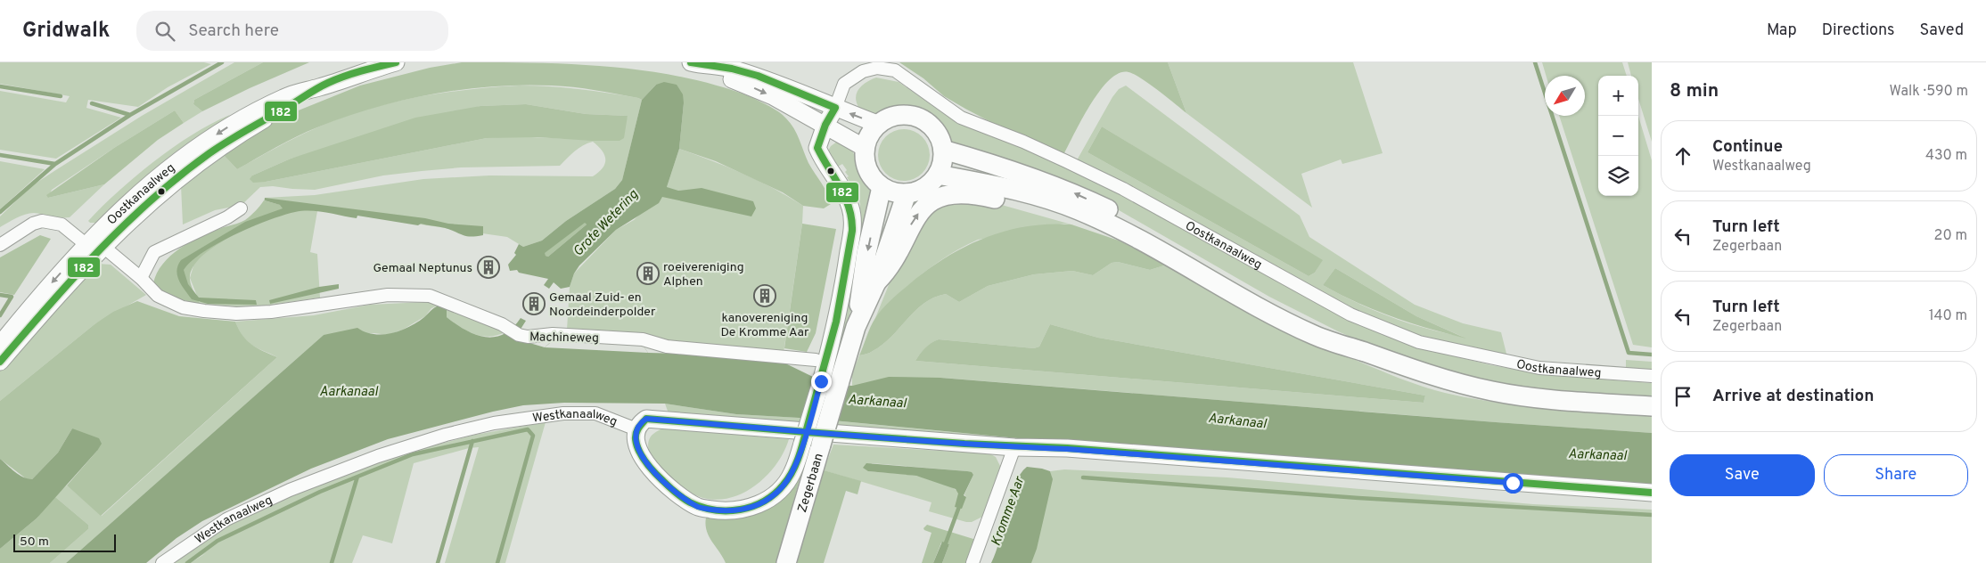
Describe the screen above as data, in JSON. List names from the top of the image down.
{
  "streets": {
    "main road": ["Zegerbaan"],
    "street": ["Oostkanaalweg", "Machineweg", "Westkanaalweg"]
  },
  "crossings": [
    ["Oostkanaalweg", "Machineweg"],
    ["Oostkanaalweg", "Zegerbaan"],
    ["Westkanaalweg", "Zegerbaan"]
  ],
  "water": ["Grote Wetering", "Aarkanaal", "Kromme Aar"],
  "places": {
    "building": [
      "Gemaal Neptunus",
      "roeivereniging Alphen",
      "kanovereniging De Kromme Aar",
      "Gemaal Zuid- en Noordeinderpolder"
    ]
  },
  "lines": ["transit line 182"],
  "scale_bar": "50 m",
  "north": "bottom left",
  "page": {
    "header": "Gridwalk",
    "search": "Search here",
    "nav": ["Map", "Directions", "Saved"],
    "heading": ["8 min", "Walk · 590 m"],
    "map_buttons": ["+", "−"],
    "list": [
      ["Continue", "Westkanaalweg", "430 m"],
      ["Turn left", "Zegerbaan", "20 m"],
      ["Turn left", "Zegerbaan", "140 m"],
      "Arrive at destination"
    ],
    "buttons": ["Save", "Share"],
    "scale": "50 m"
  }
}
